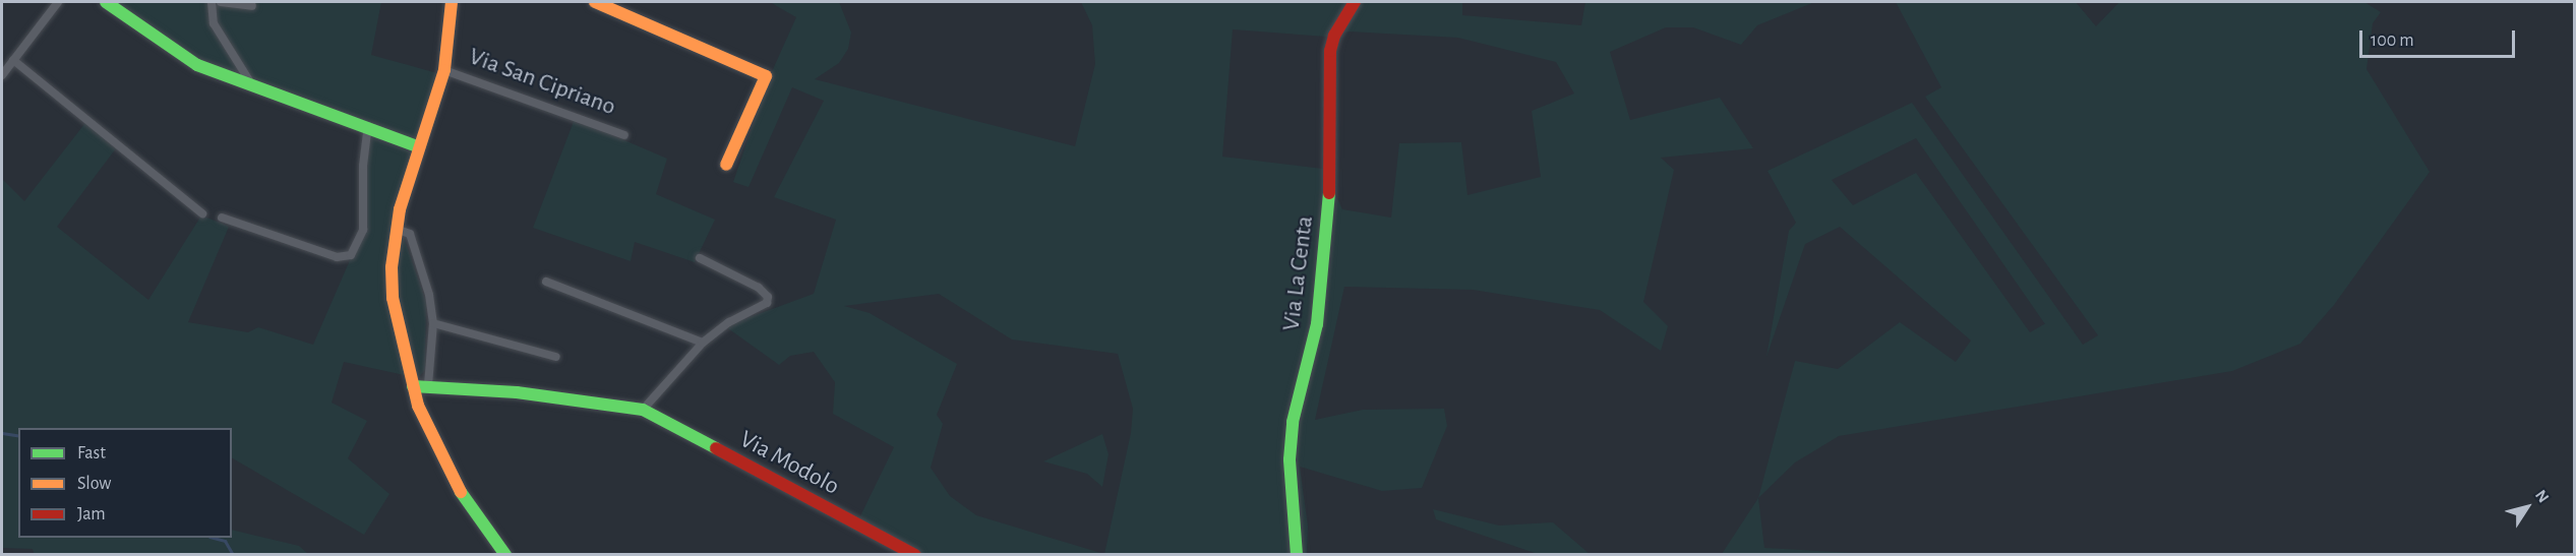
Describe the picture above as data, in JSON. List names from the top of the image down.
{
  "streets": {
    "street": ["Via San Cipriano", "Via La Centa", "Via Modolo"]
  },
  "crossings": [
    ["Via San Cipriano", "Via Modolo"]
  ],
  "legend": ["Fast", "Slow", "Jam"],
  "scale_bar": "100 m",
  "north": "top right"
}
